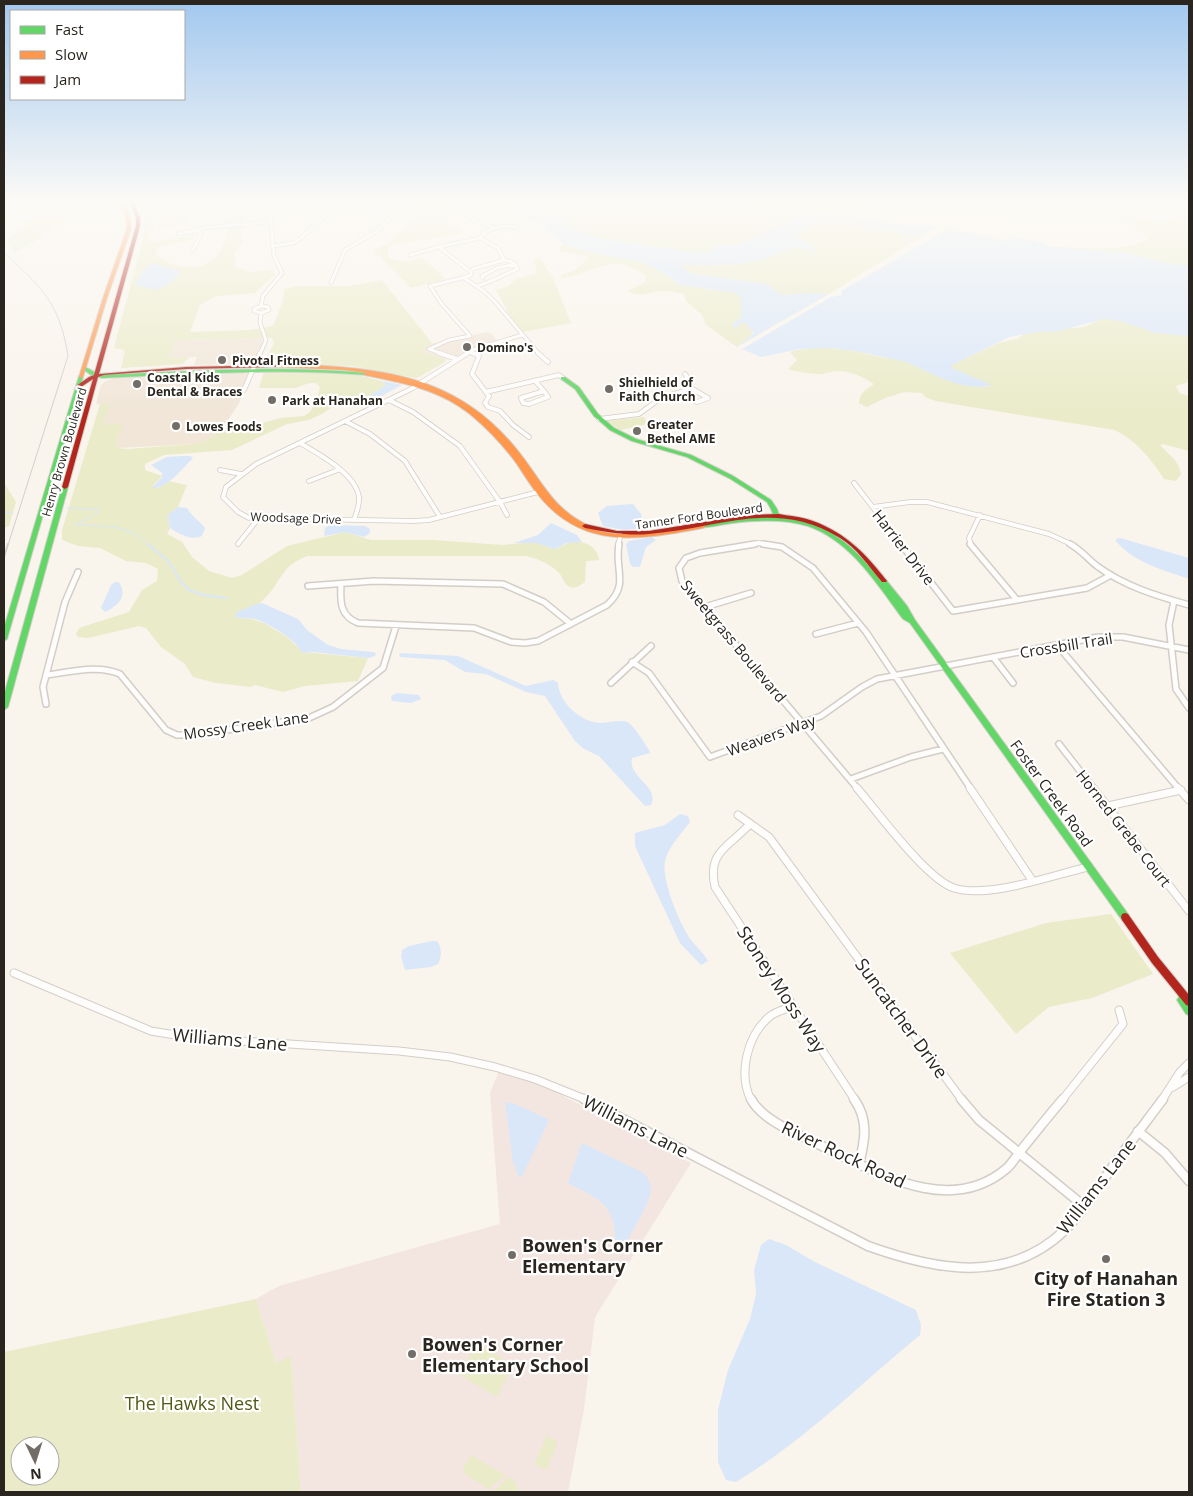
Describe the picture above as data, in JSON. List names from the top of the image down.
{
  "streets": {
    "main road": ["Henry Brown Boulevard", "Tanner Ford Boulevard", "Foster Creek Road"],
    "street": [
      "Woodsage Drive",
      "Harrier Drive",
      "Sweetgrass Boulevard",
      "Crossbill Trail",
      "Mossy Creek Lane",
      "Weavers Way",
      "Horned Grebe Court",
      "Stoney Moss Way",
      "Suncatcher Drive",
      "Williams Lane",
      "River Rock Road"
    ]
  },
  "crossings": [
    ["Henry Brown Boulevard", "Tanner Ford Boulevard"],
    ["Tanner Ford Boulevard", "Woodsage Drive"],
    ["Tanner Ford Boulevard", "Foster Creek Road"],
    ["Sweetgrass Boulevard", "Weavers Way"],
    ["Sweetgrass Boulevard", "Foster Creek Road"],
    ["Crossbill Trail", "Weavers Way"],
    ["Crossbill Trail", "Foster Creek Road"],
    ["Weavers Way", "Foster Creek Road"],
    ["Stoney Moss Way", "Suncatcher Drive"],
    ["Stoney Moss Way", "River Rock Road"],
    ["Suncatcher Drive", "Williams Lane"],
    ["Suncatcher Drive", "River Rock Road"]
  ],
  "parks": ["The Hawks Nest"],
  "places": [
    "Domino's",
    "Pivotal Fitness",
    "Coastal Kids Dental & Braces",
    "Shielhield of Faith Church",
    "Park at Hanahan",
    "Lowes Foods",
    "Greater Bethel AME",
    "Bowen's Corner Elementary",
    "City of Hanahan Fire Station 3",
    "Bowen's Corner Elementary School"
  ],
  "legend": ["Fast", "Slow", "Jam"],
  "north": "bottom"
}
